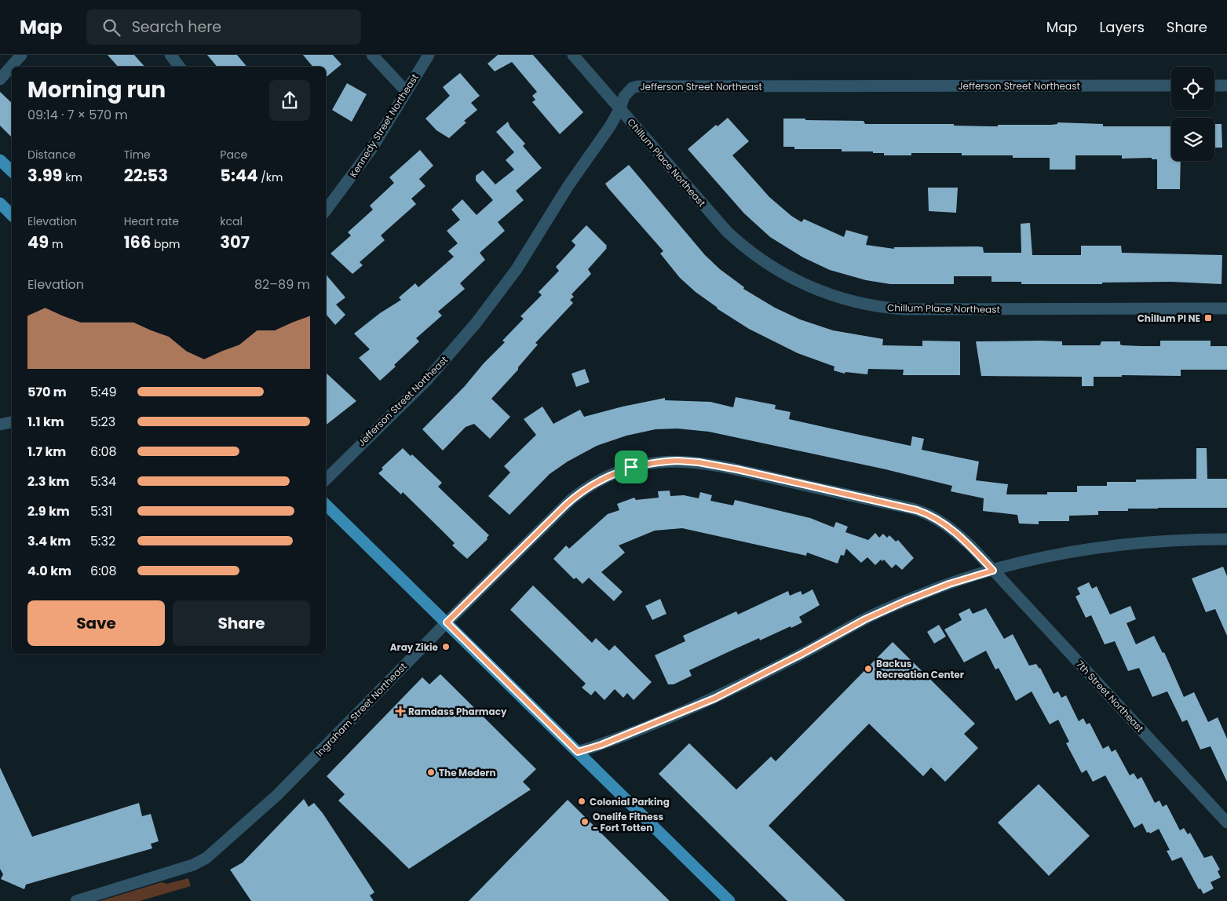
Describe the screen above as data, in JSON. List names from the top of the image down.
{
  "streets": {
    "street": [
      "Jefferson Street Northeast",
      "Kennedy Street Northeast",
      "Chillum Place Northeast",
      "7th Street Northeast",
      "Ingraham Street Northeast"
    ]
  },
  "crossings": [
    ["Jefferson Street Northeast", "Chillum Place Northeast"],
    ["7th Street Northeast", "Ingraham Street Northeast"]
  ],
  "places": {
    "transit": ["Chillum Pl NE"],
    "other": [
      "Aray Zikie",
      "Backus Recreation Center",
      "The Modern",
      "Colonial Parking",
      "Onelife Fitness - Fort Totten"
    ],
    "health": ["Ramdass Pharmacy"]
  },
  "page": {
    "header": "Map",
    "search": "Search here",
    "nav": ["Map", "Layers", "Share"],
    "heading": ["Morning run", "09:14 · 7 × 570 m"],
    "stats": [
      ["Distance", "3.99 km"],
      ["Time", "22:53"],
      ["Pace", "5:44 /km"],
      ["Elevation", "49 m"],
      ["Heart rate", "166 bpm"],
      ["kcal", "307"]
    ],
    "chart": ["Elevation", "82–89 m"],
    "list": [
      {
        "name": "570 m",
        "note": "5:49"
      },
      {
        "name": "1.1 km",
        "note": "5:23"
      },
      {
        "name": "1.7 km",
        "note": "6:08"
      },
      {
        "name": "2.3 km",
        "note": "5:34"
      },
      {
        "name": "2.9 km",
        "note": "5:31"
      },
      {
        "name": "3.4 km",
        "note": "5:32"
      },
      {
        "name": "4.0 km",
        "note": "6:08"
      }
    ],
    "buttons": ["Save", "Share"]
  }
}
